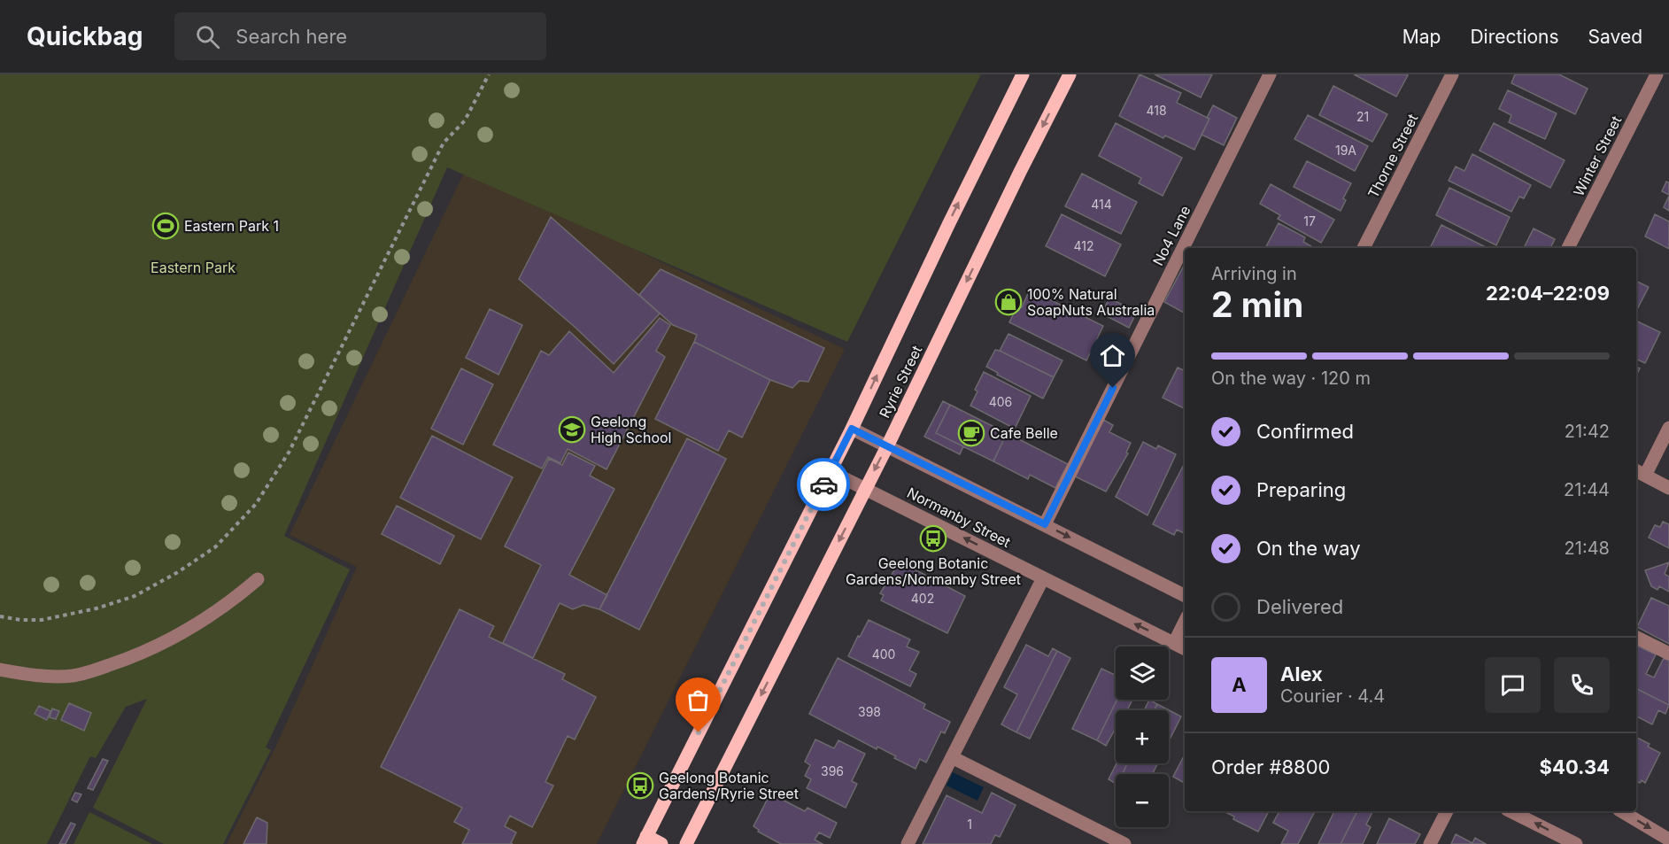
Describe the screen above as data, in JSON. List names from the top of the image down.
{
  "streets": {
    "main road": ["Ryrie Street"],
    "street": [
      "Thorne Street",
      "Winter Street",
      "No4 Lane",
      "Normanby Street"
    ]
  },
  "crossings": [
    ["Ryrie Street", "Normanby Street"]
  ],
  "parks": ["Eastern Park"],
  "places": {
    "sports": ["Eastern Park 1"],
    "shop": ["100% Natural SoapNuts Australia"],
    "school or university": ["Geelong High School"],
    "cafe": ["Cafe Belle"],
    "bus stop": ["Geelong Botanic Gardens/Normanby Street", "Geelong Botanic Gardens/Ryrie Street"]
  },
  "house_numbers": [
    "418",
    "21",
    "19A",
    "414",
    "17",
    "412",
    "406",
    "402",
    "400",
    "398",
    "396",
    "1"
  ],
  "page": {
    "header": "Quickbag",
    "search": "Search here",
    "nav": ["Map", "Directions", "Saved"],
    "heading": ["2 min", "Arriving in", "22:04–22:09"],
    "panel": [
      "Alex",
      "Courier · 4.4",
      "Order #8800",
      "$40.34"
    ],
    "bar": "On the way · 120 m",
    "list": [
      ["Confirmed", "21:42"],
      ["Preparing", "21:44"],
      ["On the way", "21:48"],
      "Delivered"
    ],
    "map_buttons": ["+", "−"],
    "round": "A"
  }
}
